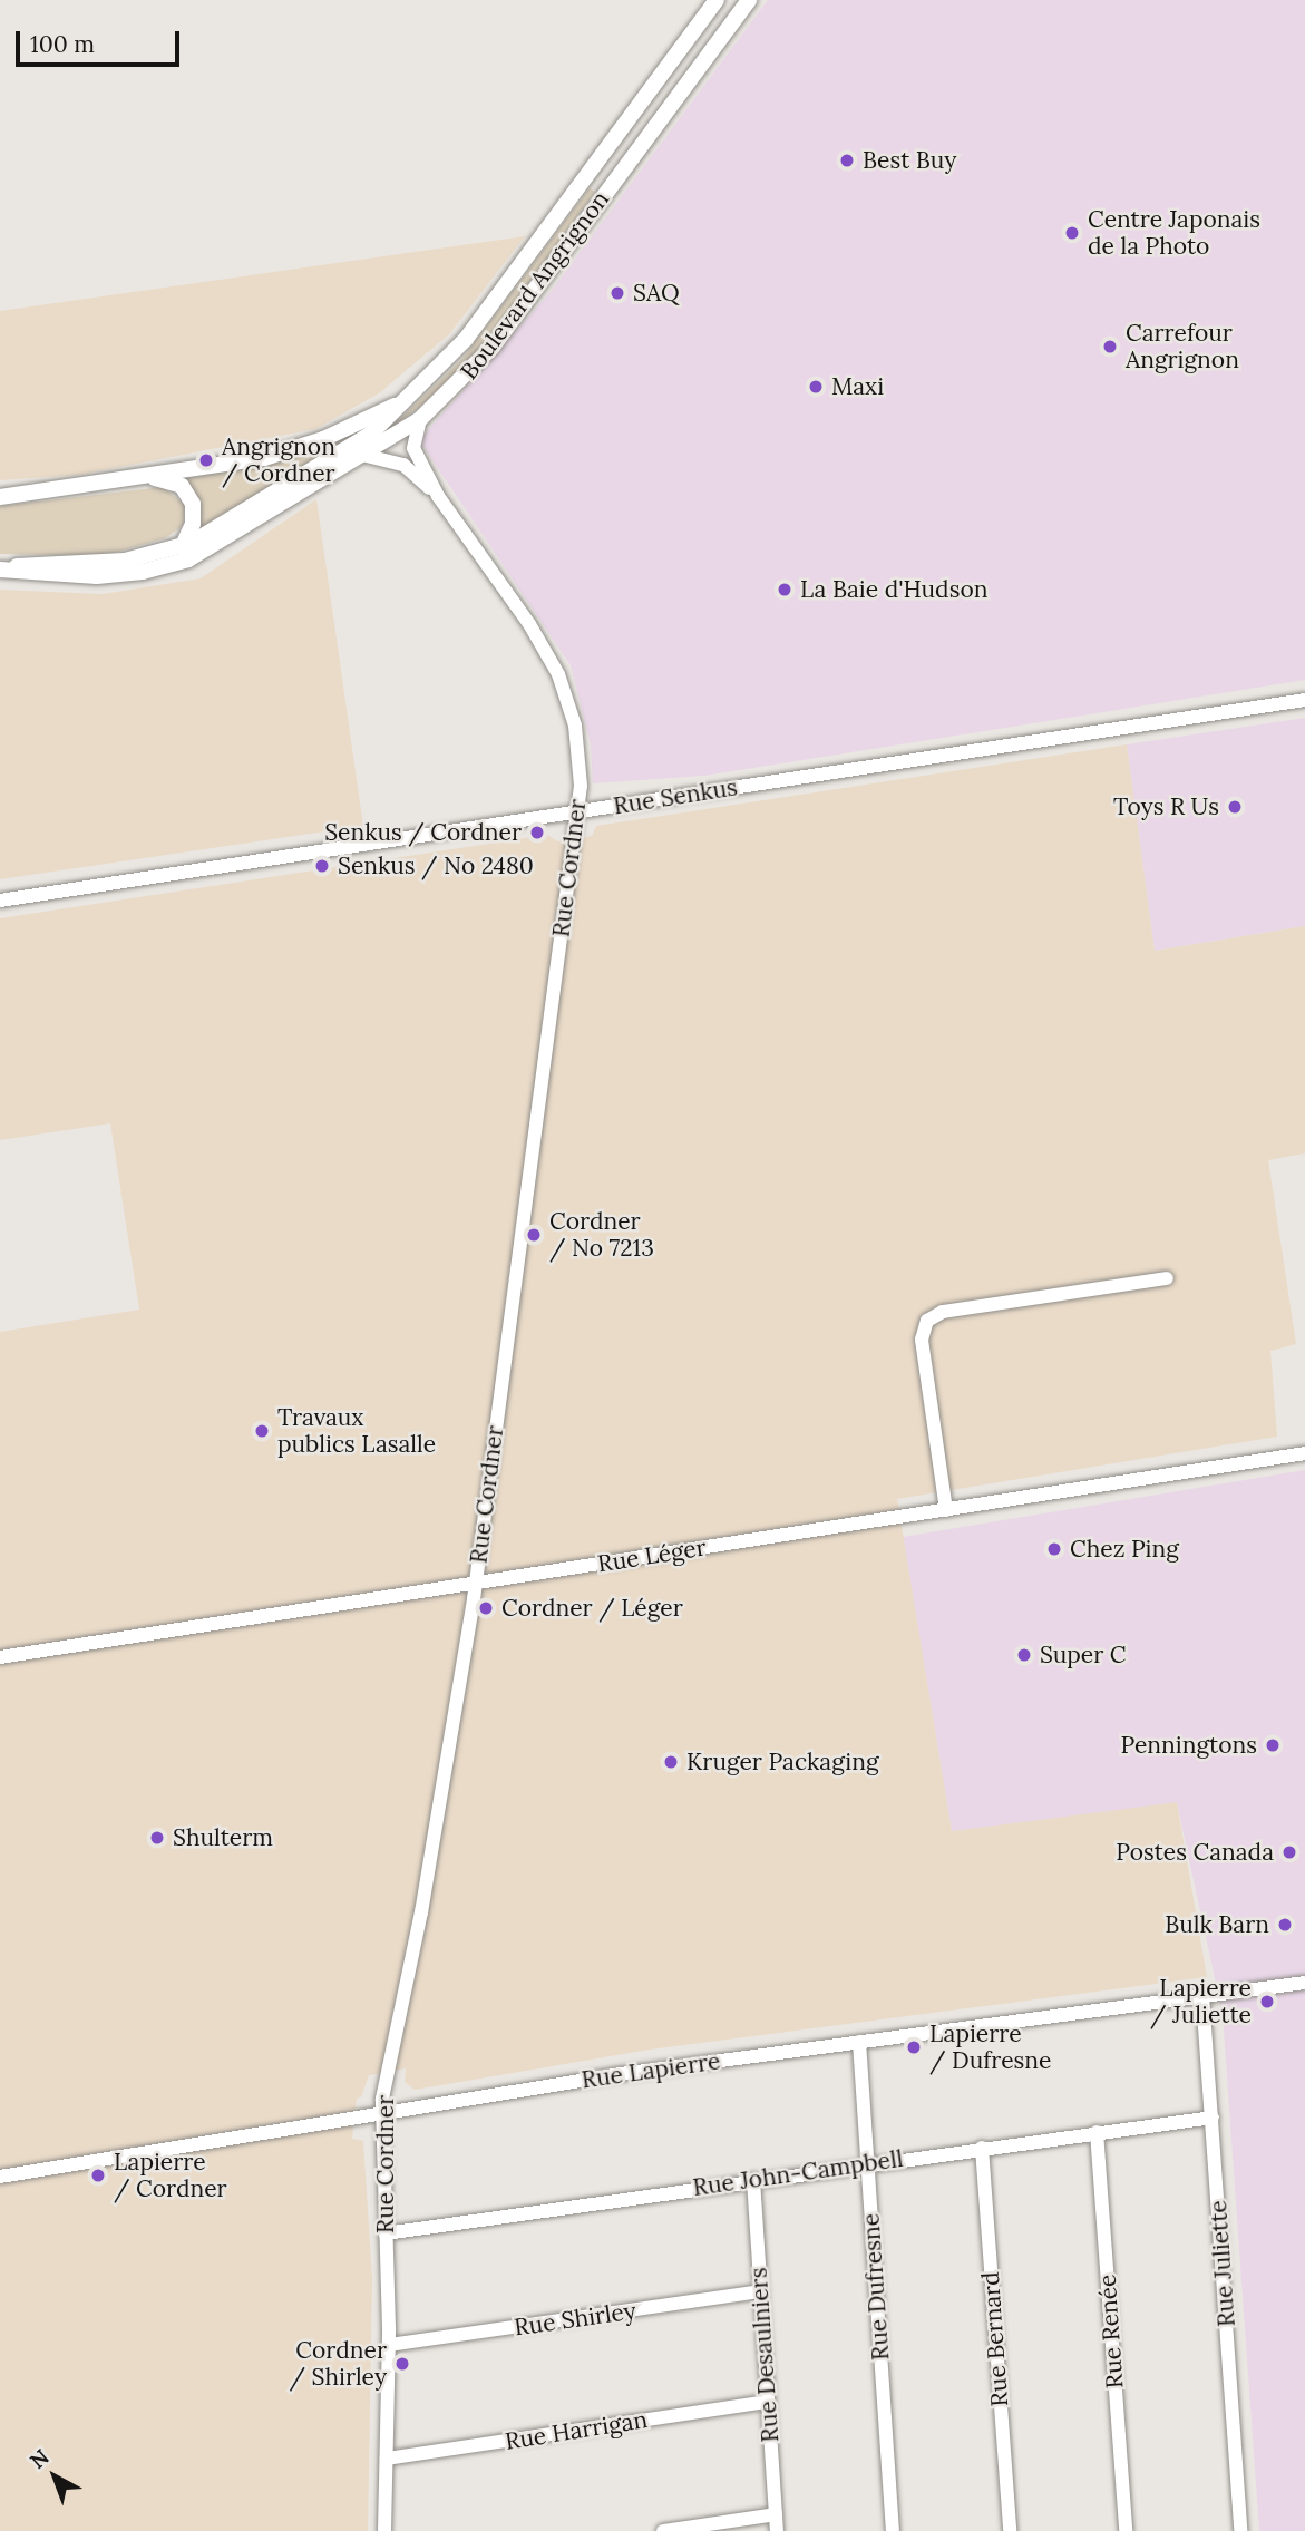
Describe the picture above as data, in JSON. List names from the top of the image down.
{
  "streets": {
    "main road": ["Boulevard Angrignon"],
    "street": [
      "Rue Senkus",
      "Rue Cordner",
      "Rue Léger",
      "Rue Lapierre",
      "Rue John-Campbell",
      "Rue Juliette",
      "Rue Dufresne",
      "Rue Shirley",
      "Rue Renée",
      "Rue Bernard",
      "Rue Desaulniers",
      "Rue Harrigan"
    ]
  },
  "crossings": [
    ["Rue Senkus", "Rue Cordner"],
    ["Rue Cordner", "Rue Léger"],
    ["Rue Cordner", "Rue Lapierre"],
    ["Rue Cordner", "Rue John-Campbell"],
    ["Rue Cordner", "Rue Shirley"],
    ["Rue Cordner", "Rue Harrigan"],
    ["Rue Lapierre", "Rue Juliette"],
    ["Rue Lapierre", "Rue Dufresne"],
    ["Rue John-Campbell", "Rue Juliette"],
    ["Rue John-Campbell", "Rue Dufresne"],
    ["Rue John-Campbell", "Rue Renée"],
    ["Rue John-Campbell", "Rue Bernard"],
    ["Rue John-Campbell", "Rue Desaulniers"],
    ["Rue Shirley", "Rue Desaulniers"],
    ["Rue Desaulniers", "Rue Harrigan"]
  ],
  "places": [
    "Best Buy",
    "Centre Japonais de la Photo",
    "SAQ",
    "Carrefour Angrignon",
    "Maxi",
    "Angrignon / Cordner",
    "La Baie d'Hudson",
    "Toys R Us",
    "Senkus / Cordner",
    "Senkus / No 2480",
    "Cordner / No 7213",
    "Travaux publics Lasalle",
    "Chez Ping",
    "Cordner / Léger",
    "Super C",
    "Penningtons",
    "Kruger Packaging",
    "Shulterm",
    "Postes Canada",
    "Bulk Barn",
    "Lapierre / Juliette",
    "Lapierre / Dufresne",
    "Lapierre / Cordner",
    "Cordner / Shirley"
  ],
  "scale_bar": "100 m",
  "north": "top left"
}
